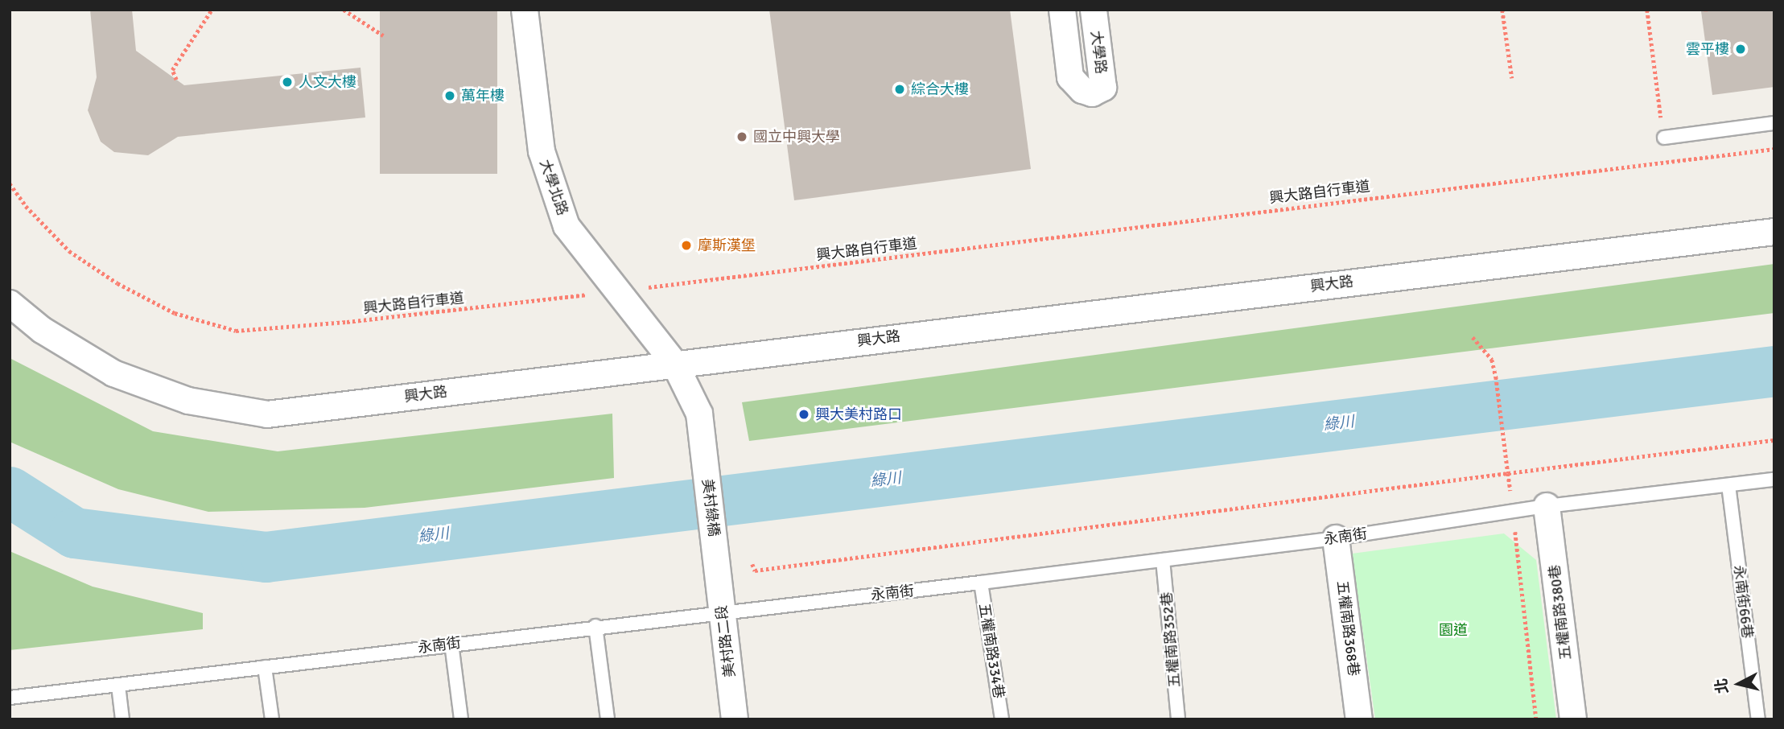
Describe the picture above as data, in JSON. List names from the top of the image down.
{
  "streets": {
    "street": [
      "大學路",
      "大學北路",
      "興大路",
      "美村綠橋",
      "五權南路380巷",
      "五權南路368巷",
      "美村路二段"
    ],
    "lane": [
      "永南街",
      "永南街66巷",
      "五權南路352巷",
      "五權南路334巷"
    ],
    "path": ["興大路自行車道"]
  },
  "crossings": [
    ["大學北路", "興大路自行車道"],
    ["大學北路", "興大路"],
    ["大學北路", "美村綠橋"],
    ["興大路", "美村綠橋"],
    ["美村綠橋", "美村路二段"],
    ["永南街", "永南街66巷"],
    ["永南街", "五權南路380巷"],
    ["永南街", "五權南路368巷"],
    ["永南街", "五權南路352巷"],
    ["永南街", "美村路二段"],
    ["永南街", "五權南路334巷"]
  ],
  "water": ["綠川"],
  "parks": ["園道"],
  "places": [
    "雲平樓",
    "人文大樓",
    "綜合大樓",
    "萬年樓",
    "國立中興大學",
    "摩斯漢堡",
    "興大美村路口"
  ],
  "north": "left"
}
